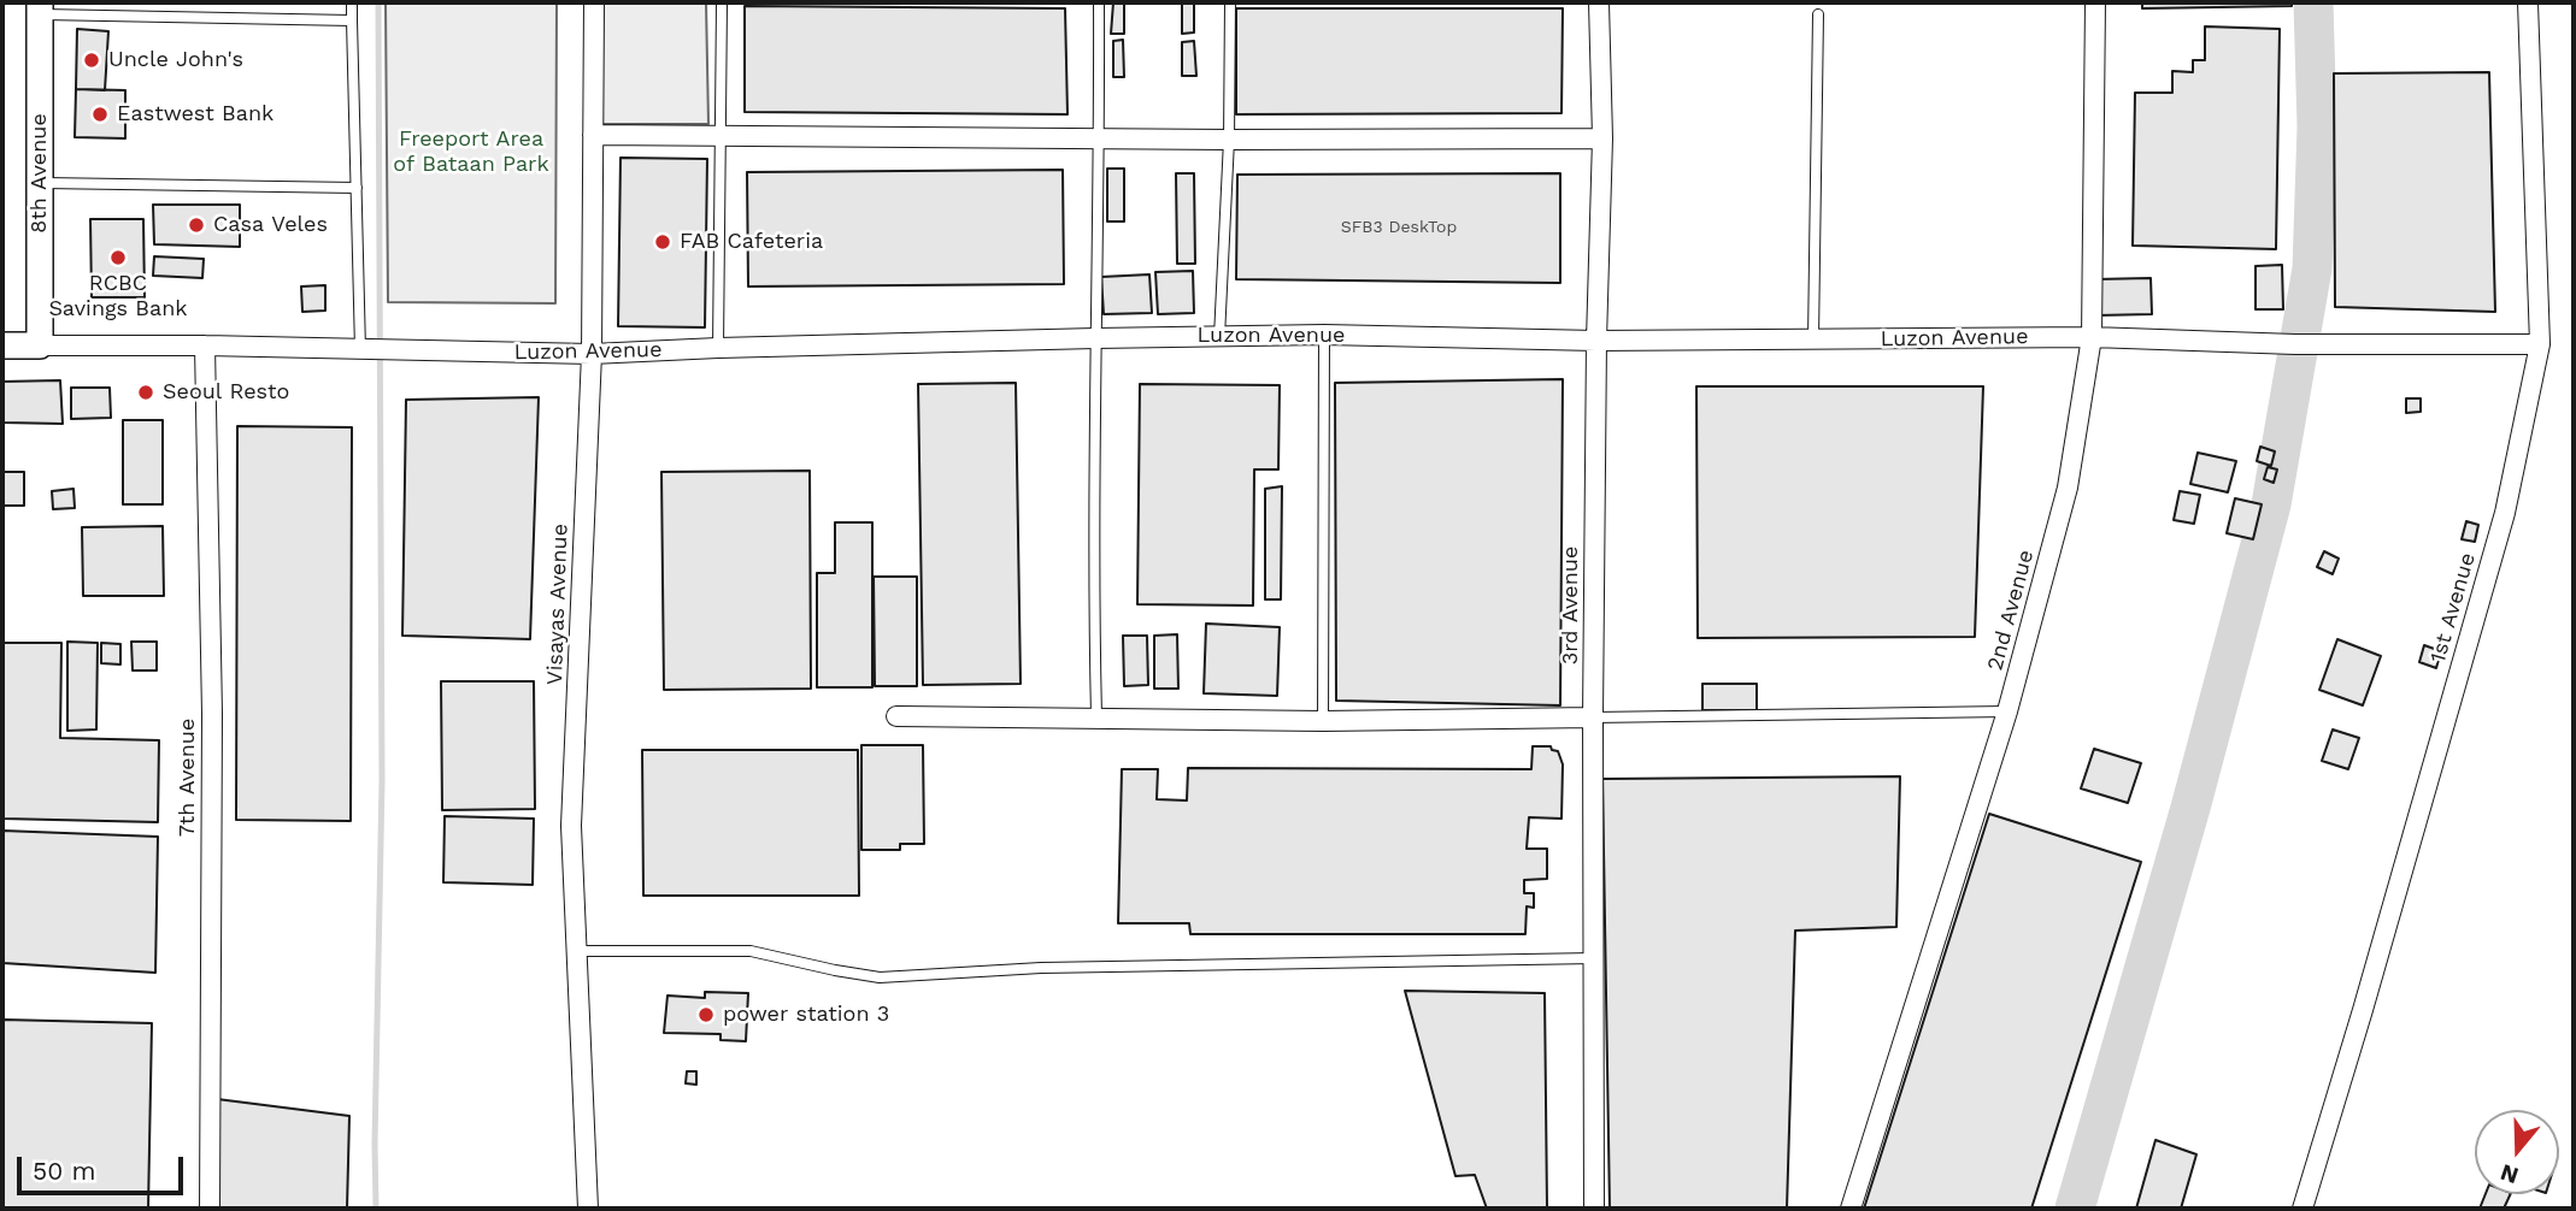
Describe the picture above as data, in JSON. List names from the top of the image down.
{
  "streets": {
    "street": [
      "8th Avenue",
      "Luzon Avenue",
      "Visayas Avenue",
      "3rd Avenue",
      "1st Avenue",
      "2nd Avenue",
      "7th Avenue"
    ]
  },
  "crossings": [
    ["8th Avenue", "Luzon Avenue"],
    ["Luzon Avenue", "Visayas Avenue"],
    ["Luzon Avenue", "3rd Avenue"],
    ["Luzon Avenue", "1st Avenue"],
    ["Luzon Avenue", "2nd Avenue"],
    ["Luzon Avenue", "7th Avenue"]
  ],
  "parks": ["Freeport Area of Bataan Park"],
  "places": [
    "Uncle John's",
    "Eastwest Bank",
    "Casa Veles",
    "FAB Cafeteria",
    "RCBC Savings Bank",
    "Seoul Resto",
    "power station 3"
  ],
  "house_numbers": ["SFB3 DeskTop"],
  "scale_bar": "50 m",
  "north": "bottom"
}
